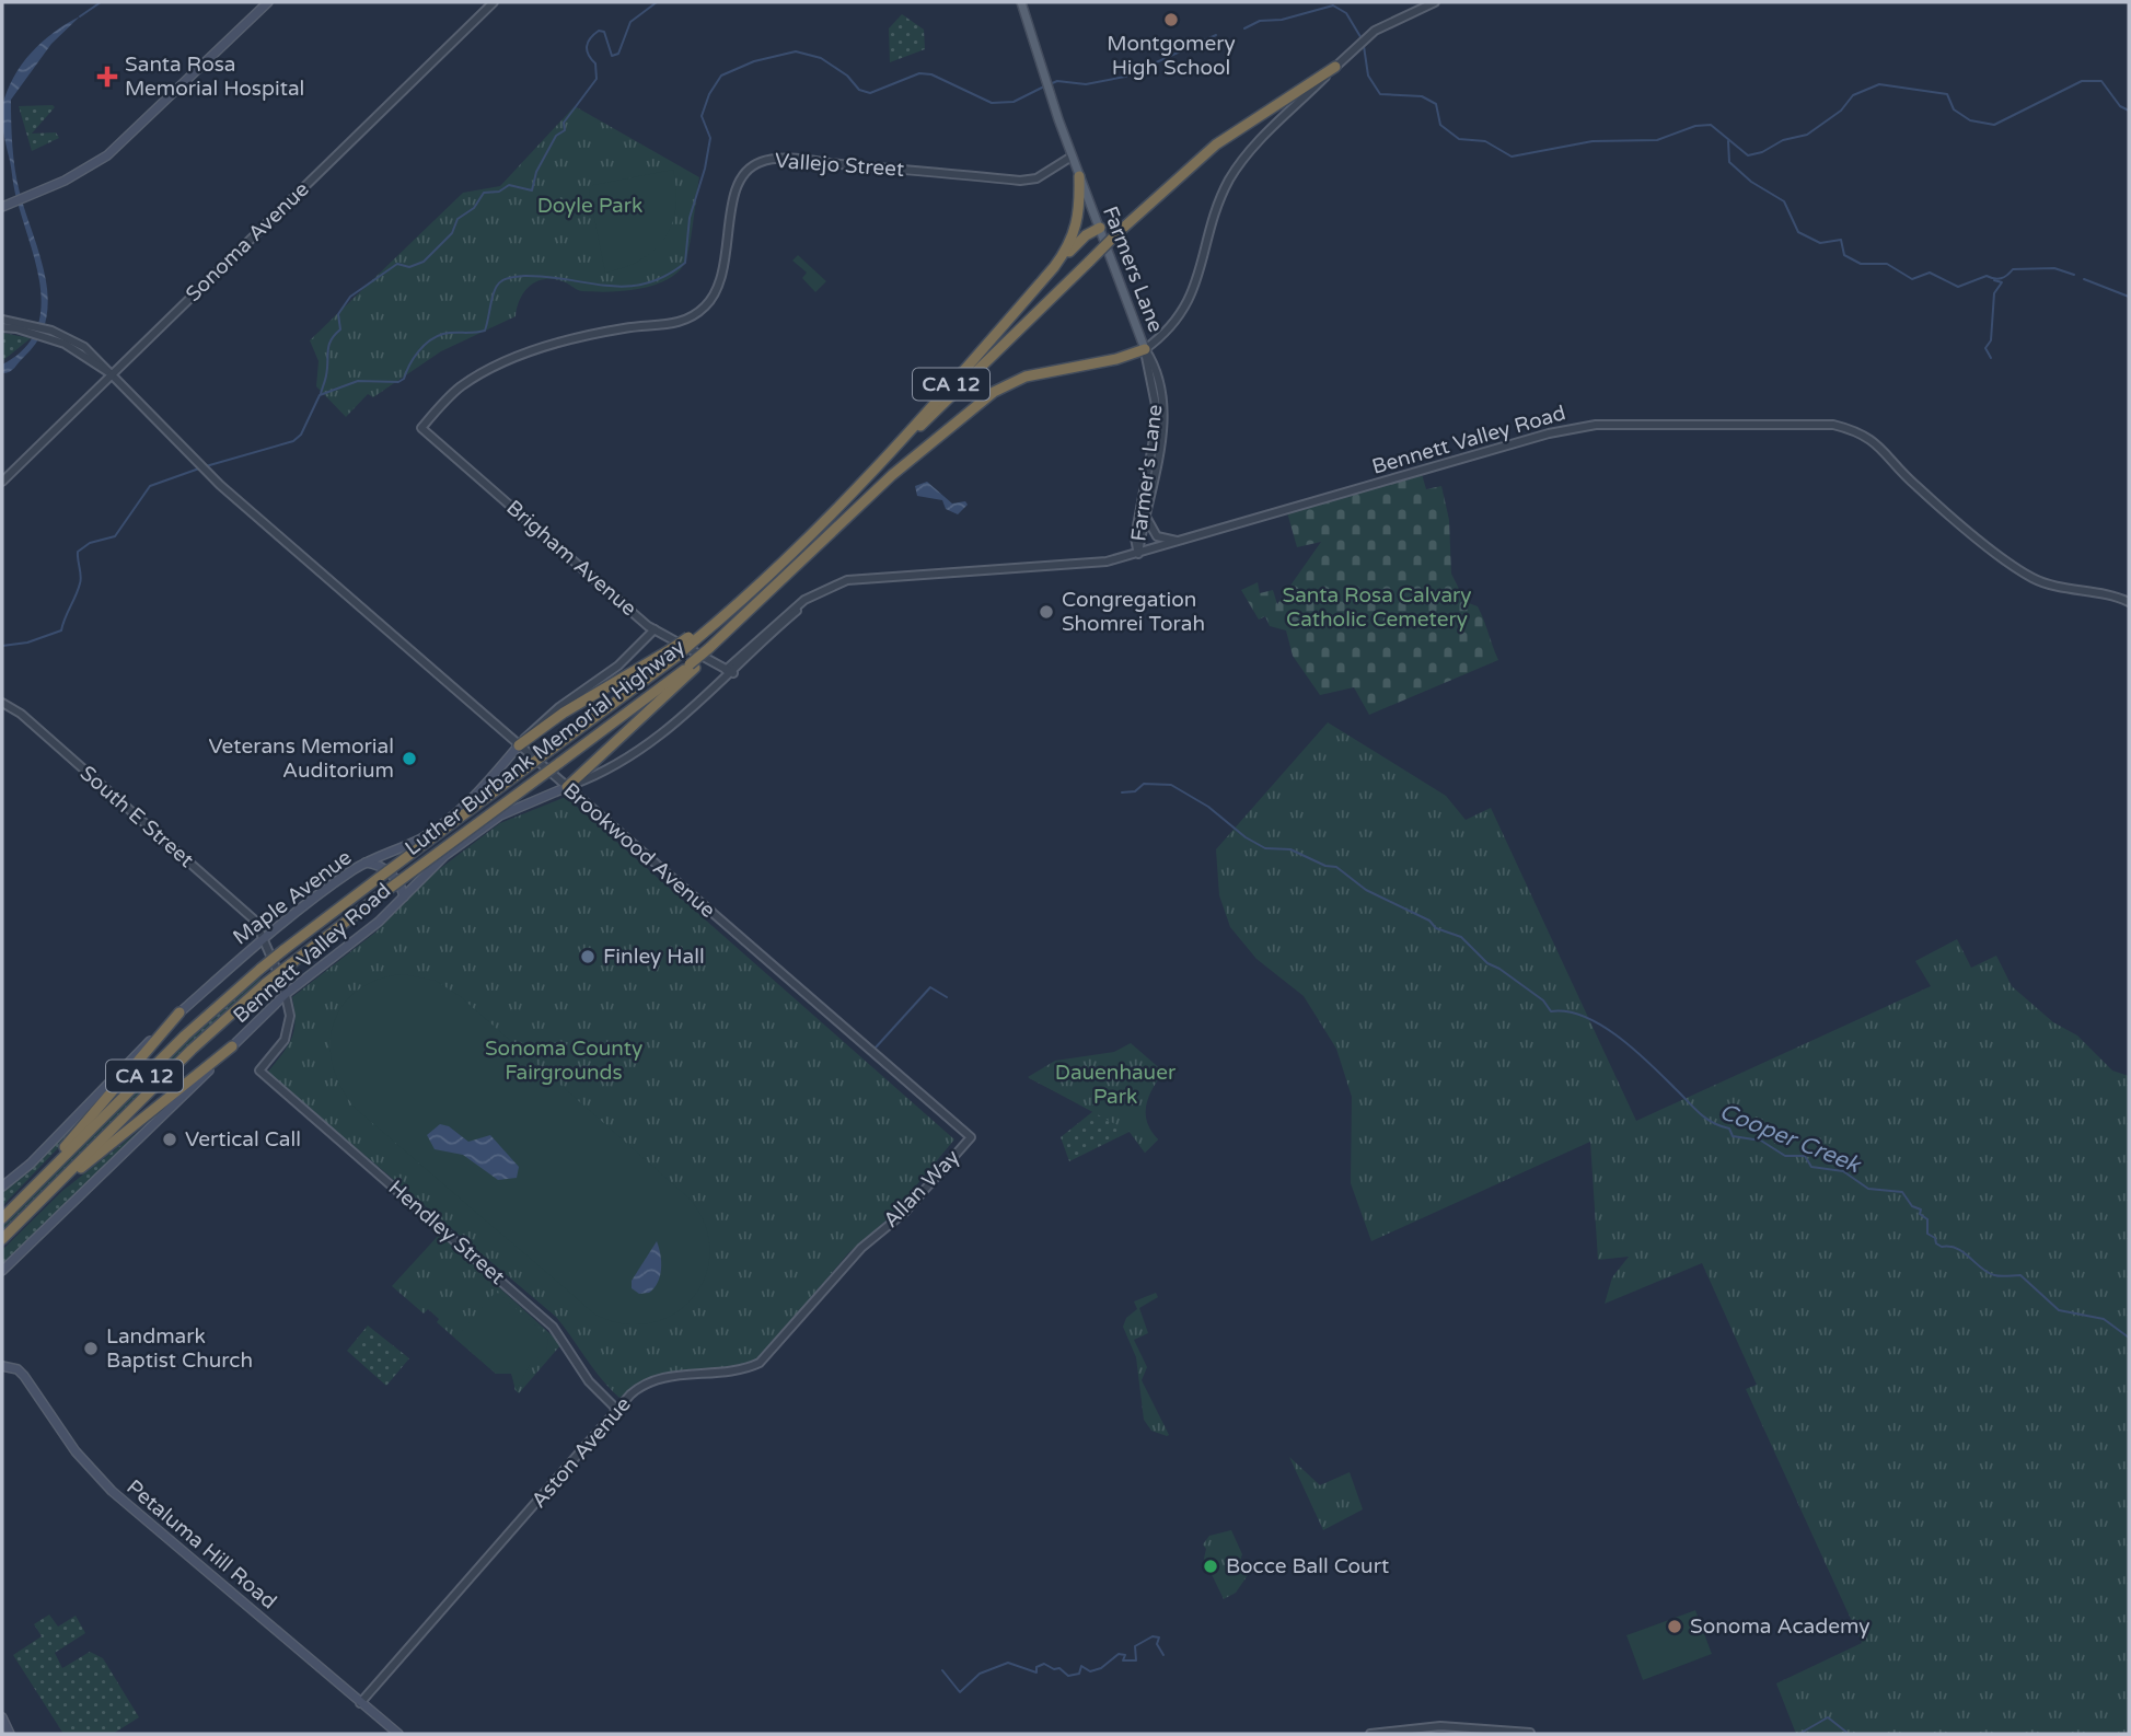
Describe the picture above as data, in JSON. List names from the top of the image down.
{
  "streets": {
    "highway": ["CA 12", "Luther Burbank Memorial Highway"],
    "main road": [
      "Farmers Lane",
      "Bennett Valley Road",
      "Maple Avenue",
      "Petaluma Hill Road"
    ],
    "street": [
      "Vallejo Street",
      "Sonoma Avenue",
      "Farmer's Lane",
      "Brigham Avenue",
      "South E Street",
      "Brookwood Avenue",
      "Allan Way",
      "Hendley Street",
      "Aston Avenue"
    ]
  },
  "crossings": [
    ["Vallejo Street", "Farmers Lane"],
    ["Vallejo Street", "Brigham Avenue"],
    ["Sonoma Avenue", "Brookwood Avenue"],
    ["Farmers Lane", "CA 12"],
    ["Farmers Lane", "Bennett Valley Road"],
    ["Farmers Lane", "Farmer's Lane"],
    ["Farmers Lane", "Luther Burbank Memorial Highway"],
    ["CA 12", "Luther Burbank Memorial Highway"],
    ["Bennett Valley Road", "Farmer's Lane"],
    ["Bennett Valley Road", "Brigham Avenue"],
    ["Bennett Valley Road", "South E Street"],
    ["Bennett Valley Road", "Brookwood Avenue"],
    ["Farmer's Lane", "Luther Burbank Memorial Highway"],
    ["Brigham Avenue", "Maple Avenue"],
    ["South E Street", "Maple Avenue"],
    ["South E Street", "Hendley Street"],
    ["Brookwood Avenue", "Maple Avenue"],
    ["Brookwood Avenue", "Allan Way"],
    ["Allan Way", "Aston Avenue"],
    ["Hendley Street", "Aston Avenue"],
    ["Aston Avenue", "Petaluma Hill Road"]
  ],
  "water": ["Cooper Creek"],
  "parks": [
    "Doyle Park",
    "Santa Rosa Calvary Catholic Cemetery",
    "Sonoma County Fairgrounds",
    "Dauenhauer Park"
  ],
  "places": {
    "other": [
      "Montgomery High School",
      "Congregation Shomrei Torah",
      "Veterans Memorial Auditorium",
      "Finley Hall",
      "Vertical Call",
      "Landmark Baptist Church",
      "Bocce Ball Court",
      "Sonoma Academy"
    ],
    "health": ["Santa Rosa Memorial Hospital"]
  }
}
